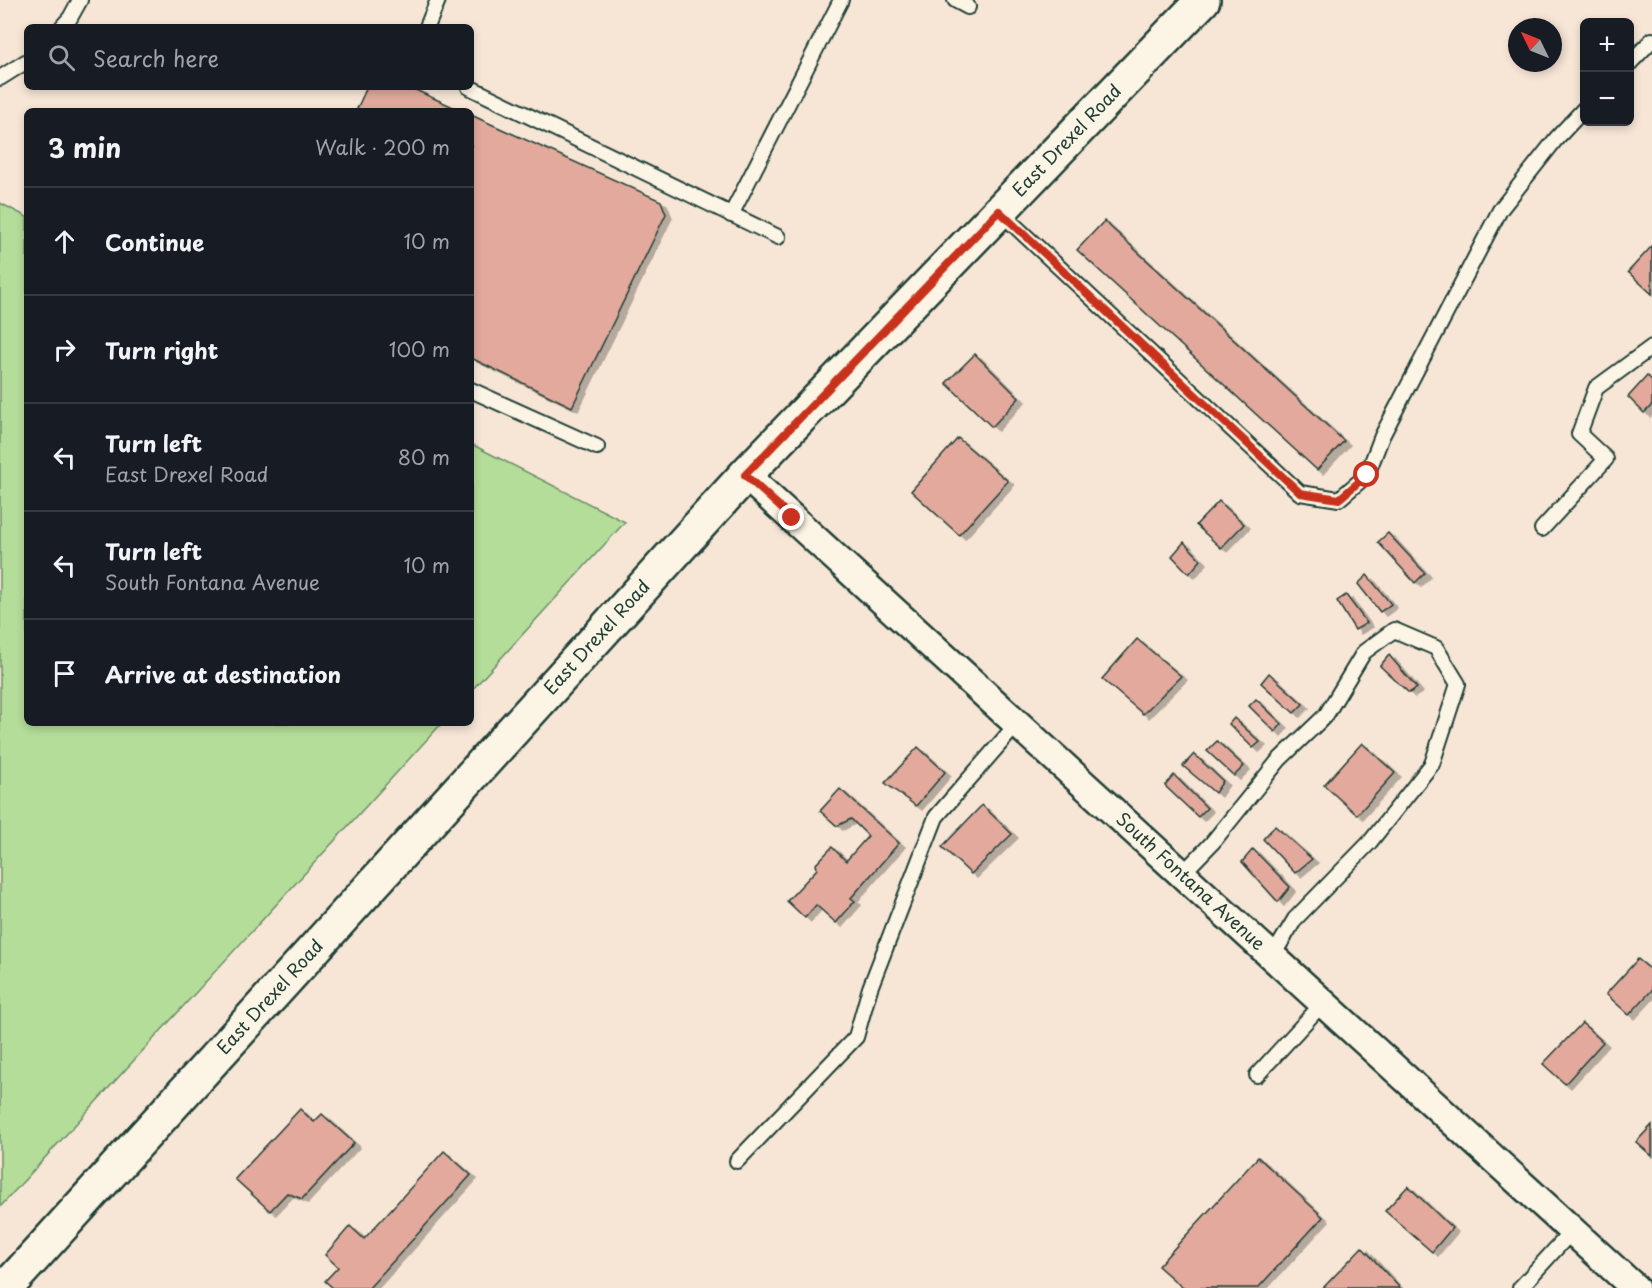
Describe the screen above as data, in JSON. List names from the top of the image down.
{
  "streets": {
    "street": ["East Drexel Road", "South Fontana Avenue"]
  },
  "crossings": [
    ["East Drexel Road", "South Fontana Avenue"]
  ],
  "north": "top left",
  "page": {
    "map_buttons": ["+", "−"],
    "search": "Search here",
    "heading": ["3 min", "Walk · 200 m"],
    "list": [
      ["Continue", "10 m"],
      ["Turn right", "100 m"],
      ["Turn left", "East Drexel Road", "80 m"],
      ["Turn left", "South Fontana Avenue", "10 m"],
      "Arrive at destination"
    ]
  }
}
